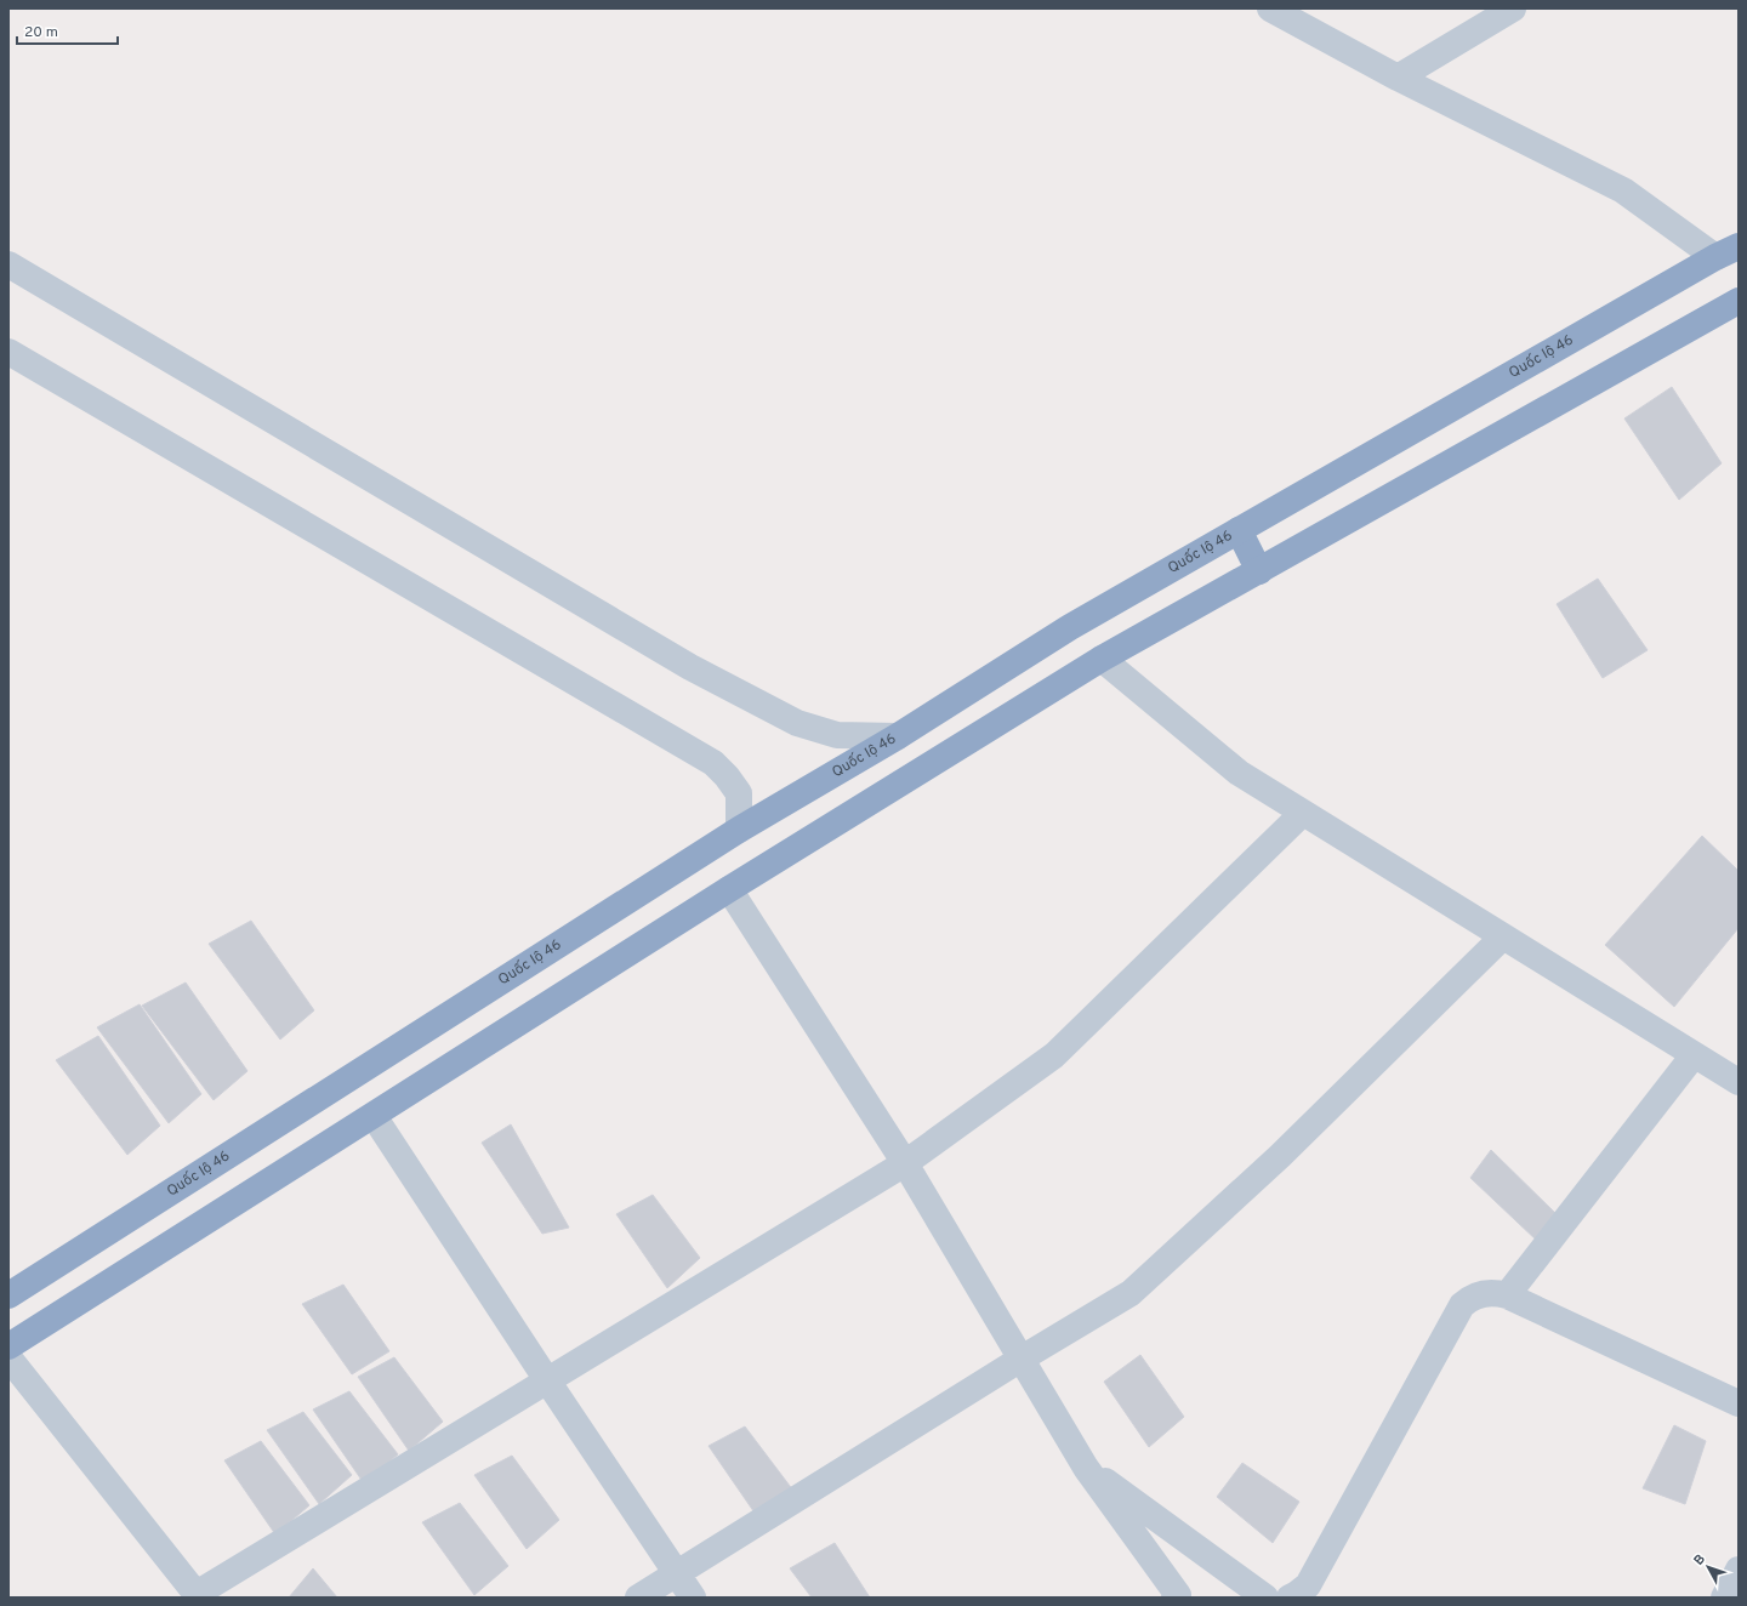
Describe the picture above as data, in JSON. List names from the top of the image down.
{
  "streets": {
    "highway": ["Quốc lộ 46"]
  },
  "scale_bar": "20 m",
  "north": "top left"
}
